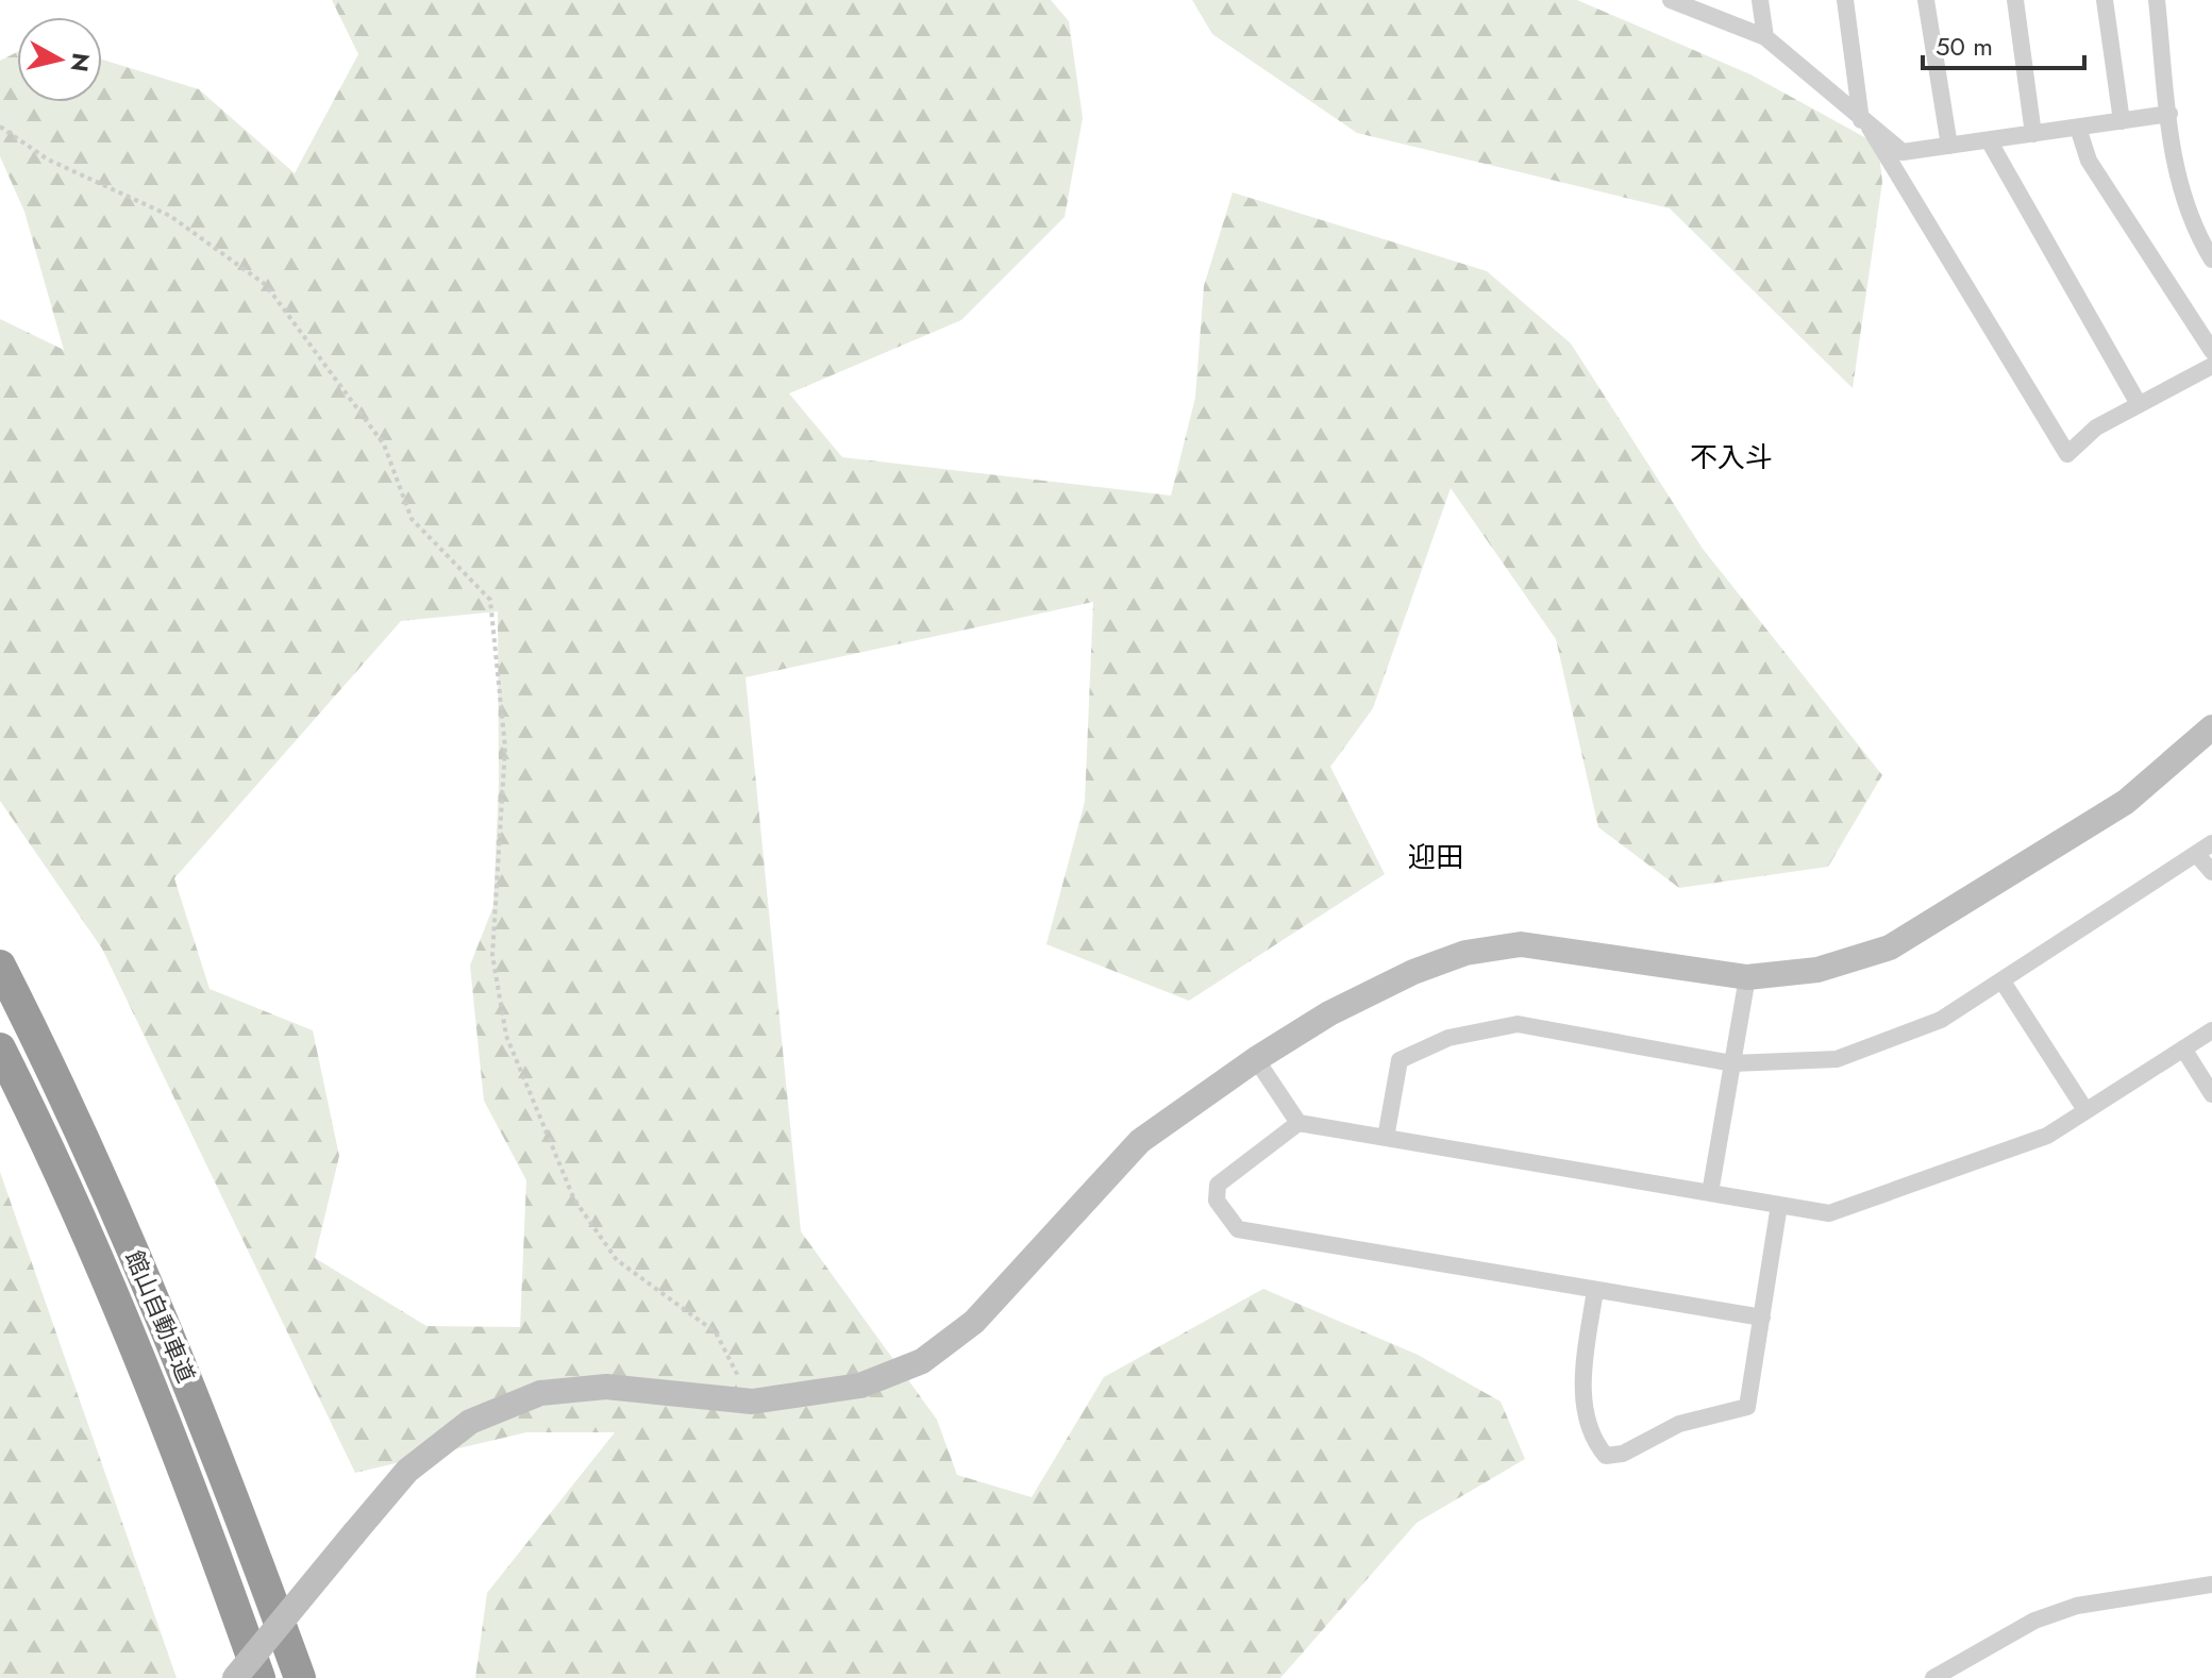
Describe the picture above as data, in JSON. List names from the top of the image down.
{
  "streets": {
    "highway": ["館山自動車道"]
  },
  "districts": ["不入斗", "迎田"],
  "scale_bar": "50 m",
  "north": "right"
}
